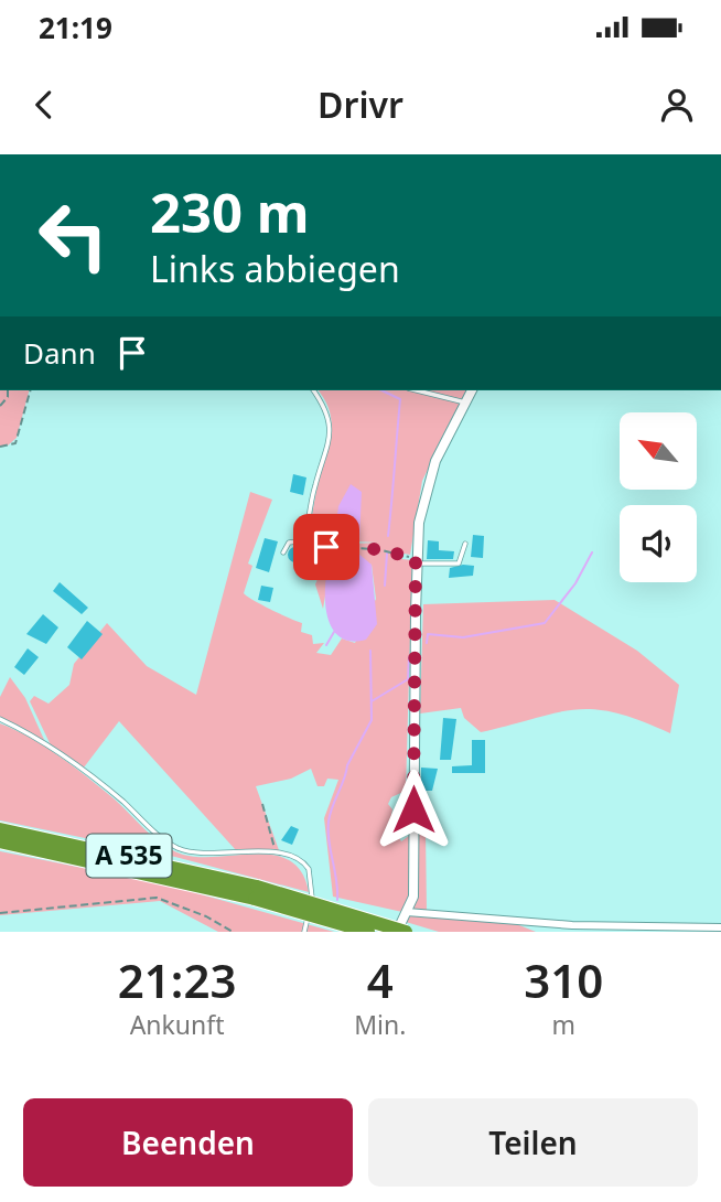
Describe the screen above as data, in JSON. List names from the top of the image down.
{
  "streets": {
    "highway": ["A 535"]
  },
  "north": "top left",
  "page": {
    "status": "21:19",
    "header": "Drivr",
    "turn": ["230 m", "Links abbiegen"],
    "then": "Dann",
    "eta": [
      "21:23",
      "Ankunft",
      "4",
      "Min.",
      "310",
      "m"
    ],
    "buttons": ["Beenden", "Teilen"]
  }
}
